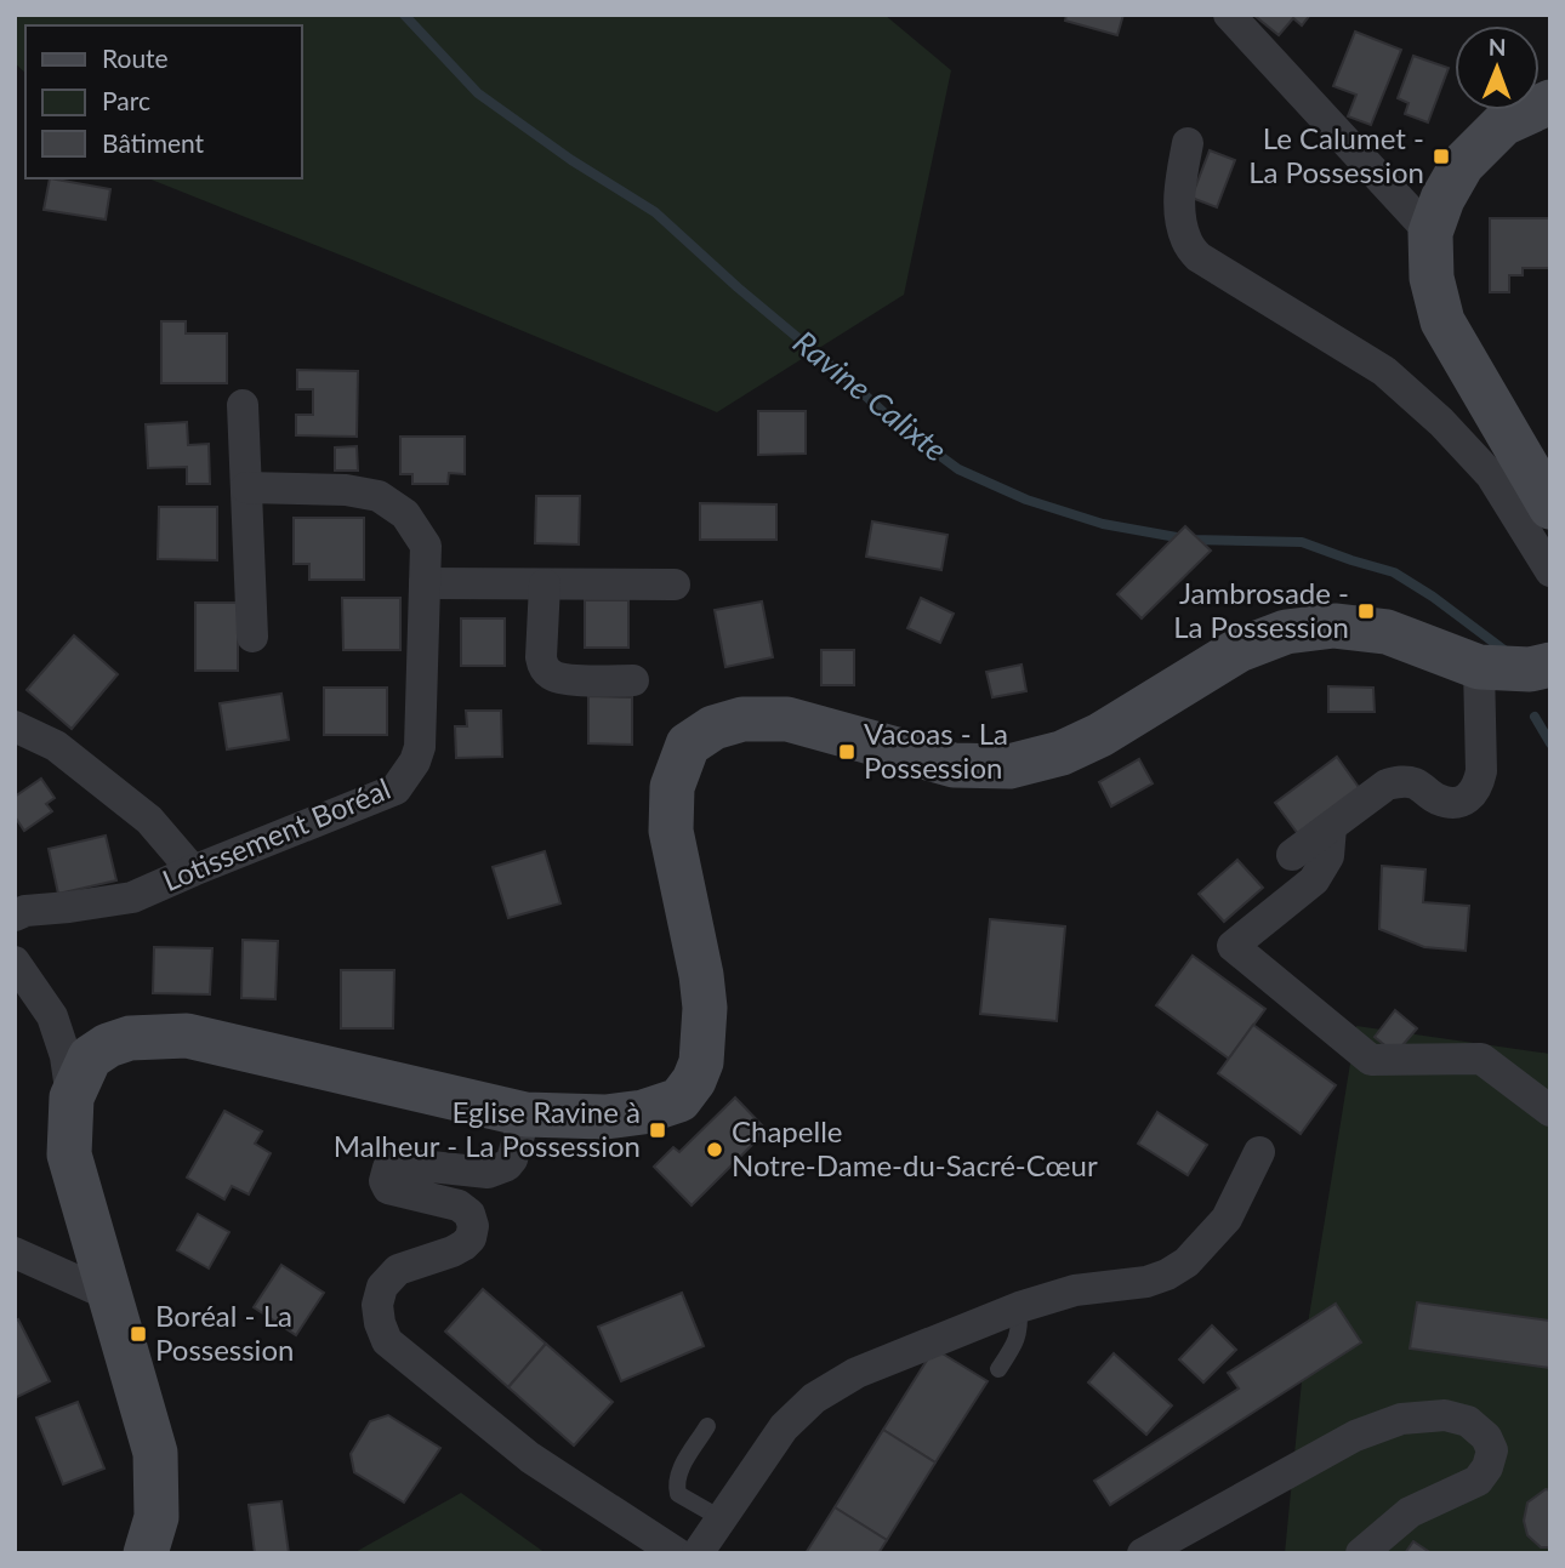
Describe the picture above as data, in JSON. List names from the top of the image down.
{
  "streets": {
    "street": ["Lotissement Boréal"]
  },
  "water": ["Ravine Calixte"],
  "places": {
    "transit": [
      "Le Calumet - La Possession",
      "Jambrosade - La Possession",
      "Vacoas - La Possession",
      "Eglise Ravine à Malheur - La Possession",
      "Boréal - La Possession"
    ],
    "other": ["Chapelle Notre-Dame-du-Sacré-Cœur"]
  },
  "legend": ["Route", "Parc", "Bâtiment"],
  "north": "top"
}
